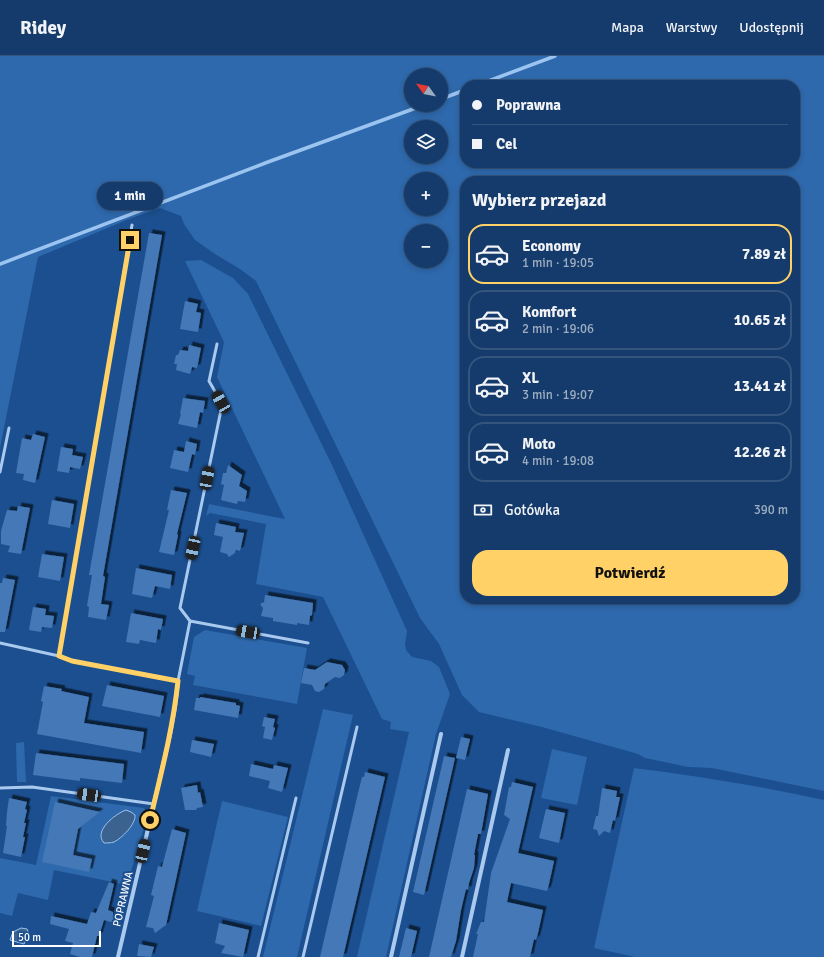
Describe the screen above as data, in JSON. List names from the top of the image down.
{
  "streets": {
    "street": ["POPRAWNA"]
  },
  "scale_bar": "50 m",
  "north": "top left",
  "page": {
    "header": "Ridey",
    "nav": ["Mapa", "Warstwy", "Udostępnij"],
    "map_buttons": ["+", "−"],
    "banner": ["Poprawna", "Cel"],
    "heading": "Wybierz przejazd",
    "bubble": "1 min",
    "list": [
      {
        "name": "Economy",
        "note": "1 min · 19:05",
        "value": "7.89 zł"
      },
      {
        "name": "Komfort",
        "note": "2 min · 19:06",
        "value": "10.65 zł"
      },
      {
        "name": "XL",
        "note": "3 min · 19:07",
        "value": "13.41 zł"
      },
      {
        "name": "Moto",
        "note": "4 min · 19:08",
        "value": "12.26 zł"
      }
    ],
    "pay": ["Gotówka", "390 m"],
    "buttons": "Potwierdź",
    "scale": "50 m"
  }
}
